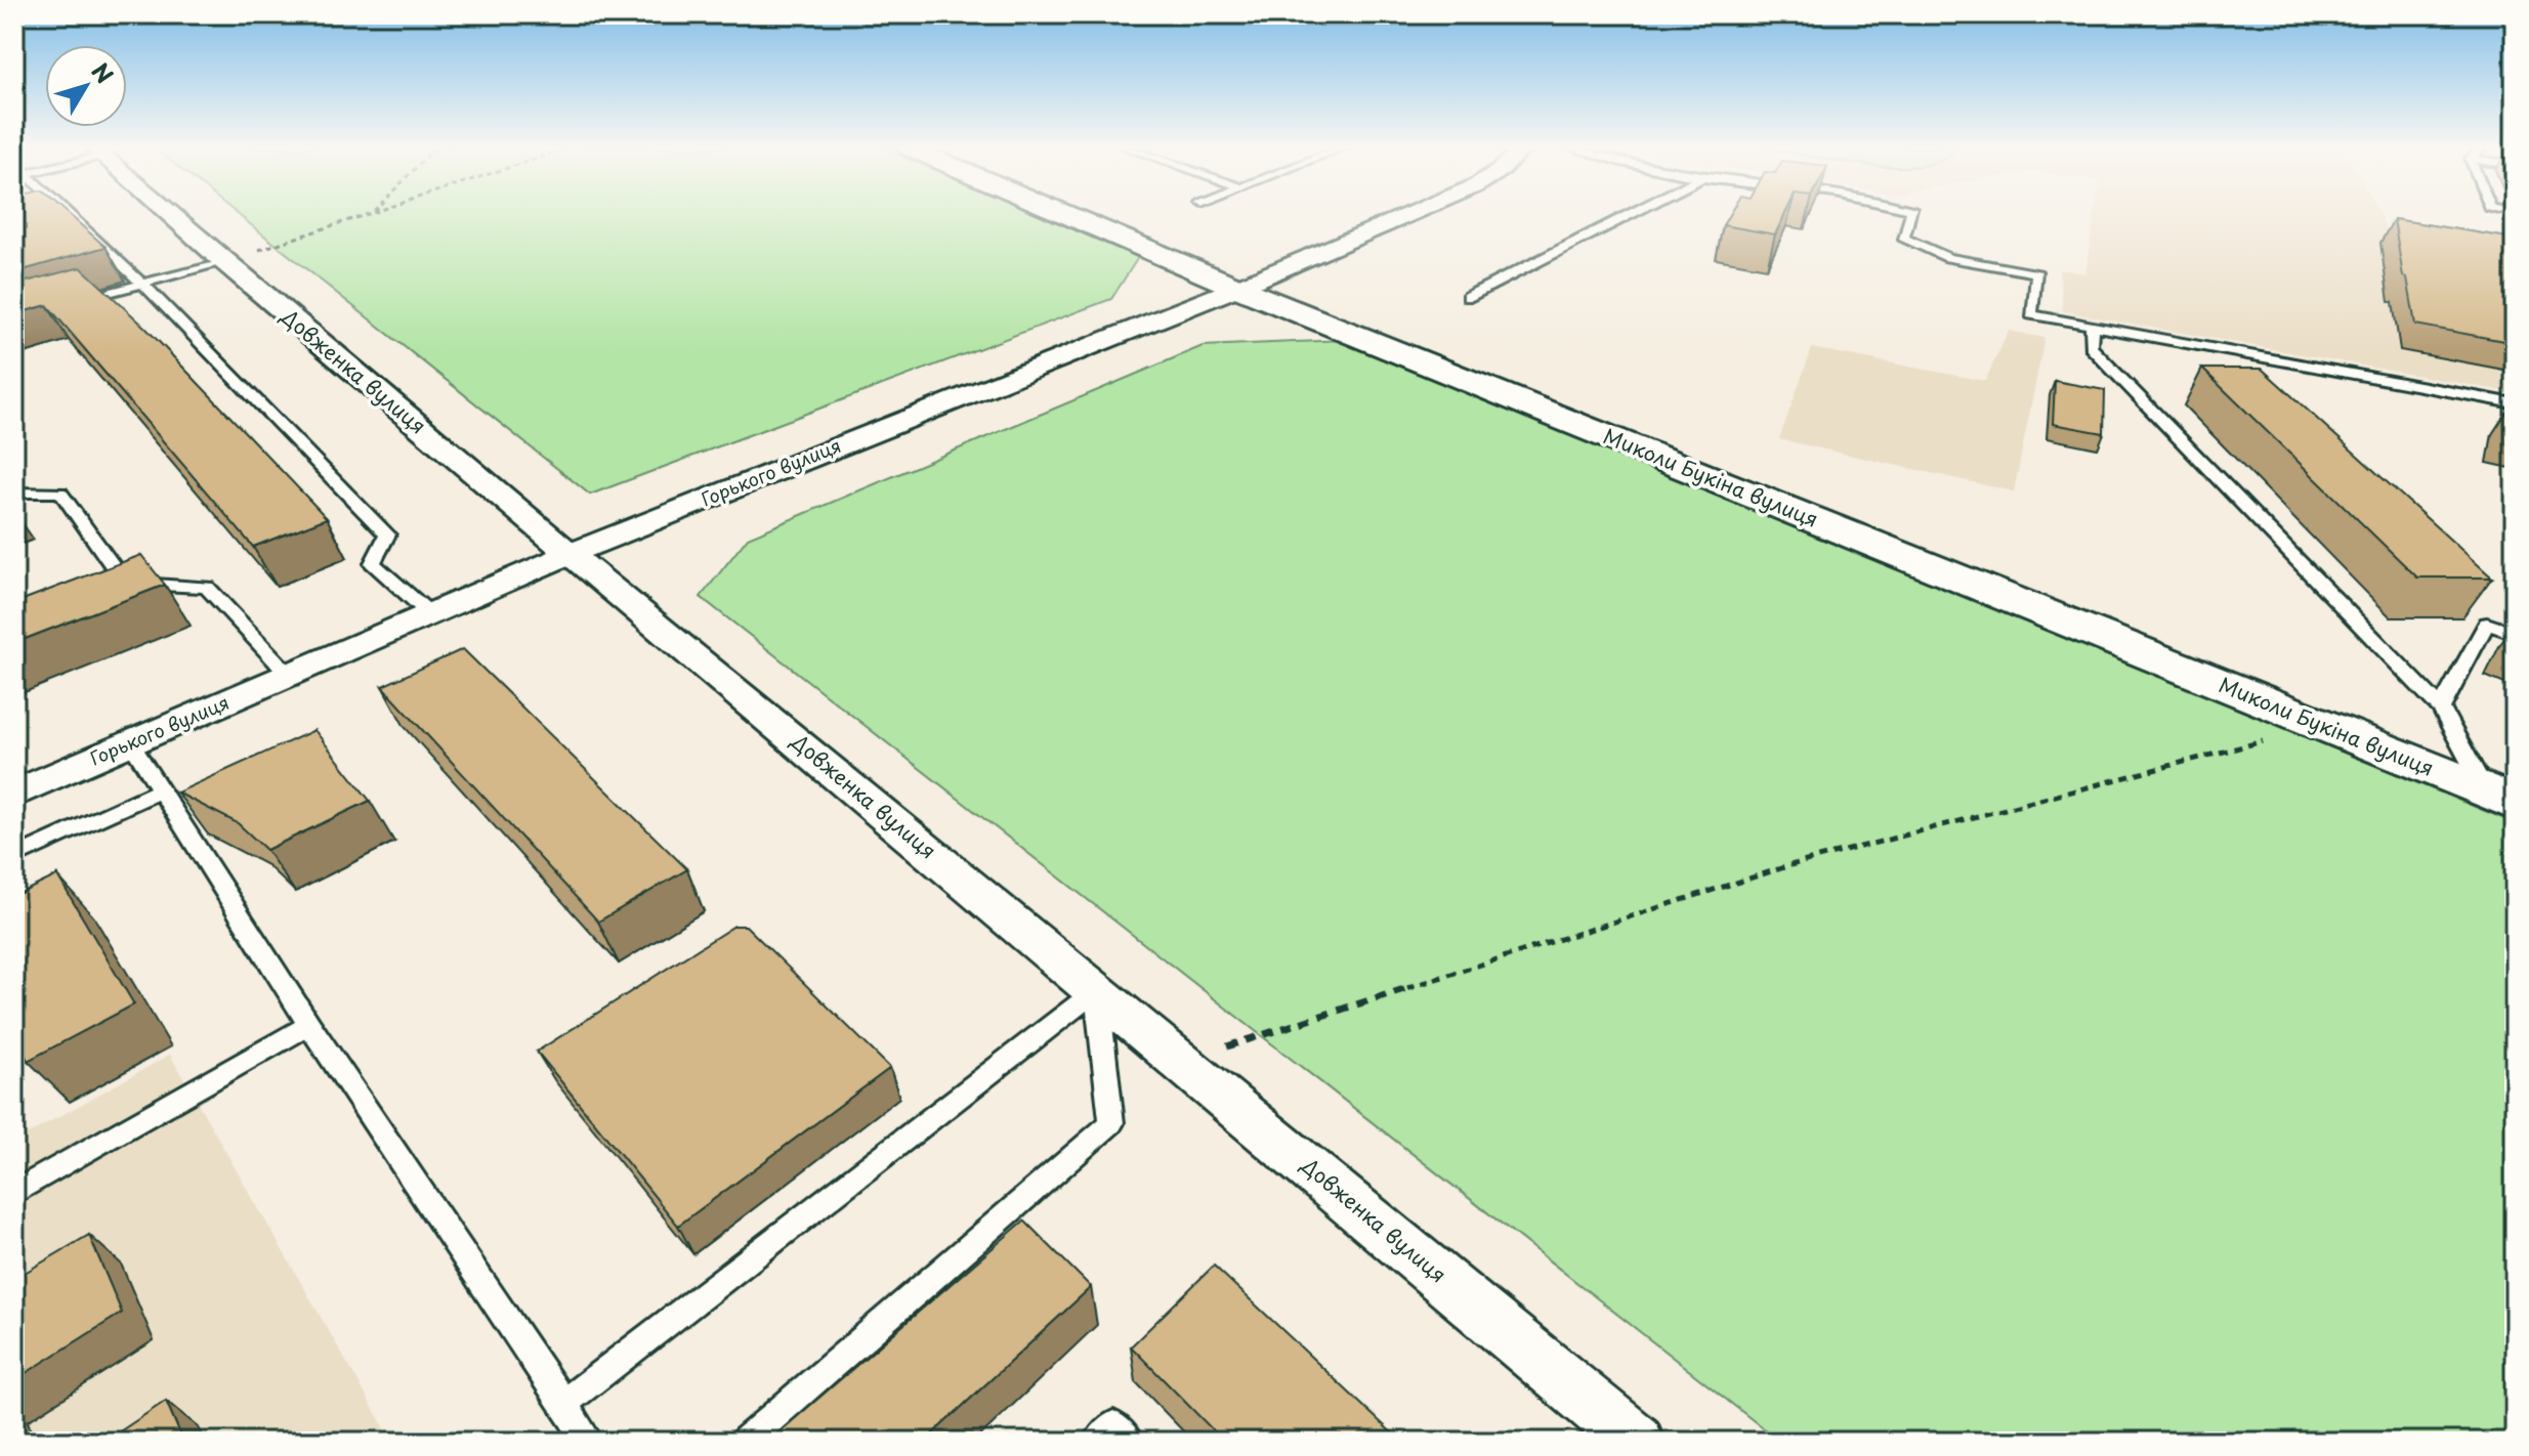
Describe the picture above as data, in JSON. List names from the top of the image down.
{
  "streets": {
    "street": ["Довженка вулиця", "Горького вулиця", "Миколи Букіна вулиця"]
  },
  "crossings": [
    ["Довженка вулиця", "Горького вулиця"],
    ["Горького вулиця", "Миколи Букіна вулиця"]
  ],
  "north": "top right"
}
